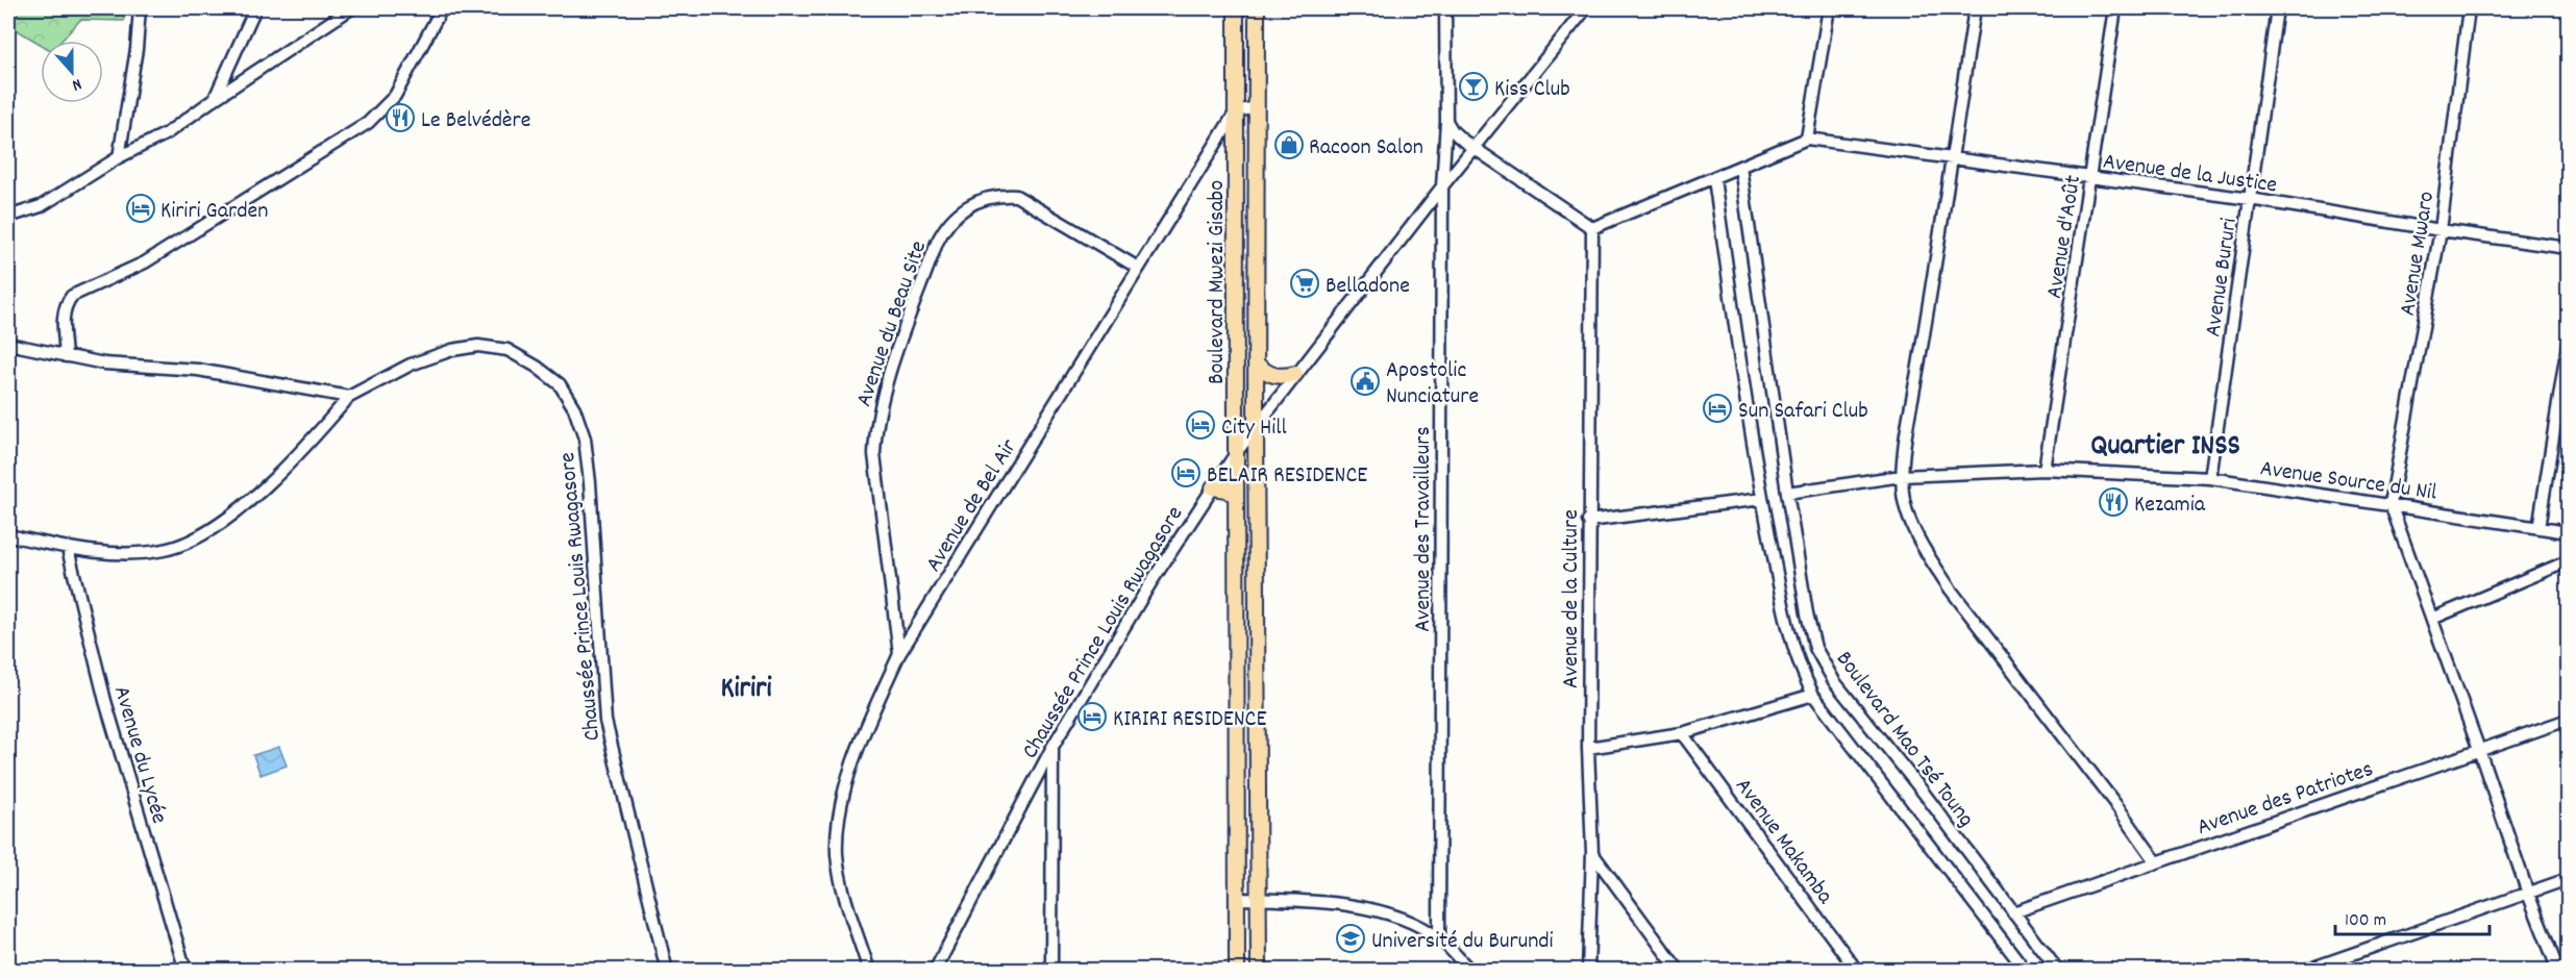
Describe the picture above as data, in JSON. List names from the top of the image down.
{
  "streets": {
    "main road": ["Boulevard Mwezi Gisabo"],
    "street": [
      "Avenue de la Justice",
      "Avenue d'Août",
      "Avenue Mwaro",
      "Avenue Bururi",
      "Avenue du Beau Site",
      "Avenue Source du Nil",
      "Avenue de Bel Air",
      "Avenue des Travailleurs",
      "Chaussée Prince Louis Rwagasore",
      "Avenue de la Culture",
      "Boulevard Mao Tsé Toung",
      "Avenue du Lycée",
      "Avenue des Patriotes",
      "Avenue Makamba"
    ]
  },
  "crossings": [
    ["Avenue de la Justice", "Avenue d'Août"],
    ["Avenue de la Justice", "Avenue Mwaro"],
    ["Avenue de la Justice", "Avenue Bururi"],
    ["Avenue d'Août", "Avenue Source du Nil"],
    ["Avenue Mwaro", "Avenue Source du Nil"],
    ["Avenue Bururi", "Avenue Source du Nil"],
    ["Boulevard Mwezi Gisabo", "Avenue de Bel Air"],
    ["Boulevard Mwezi Gisabo", "Chaussée Prince Louis Rwagasore"],
    ["Avenue du Beau Site", "Avenue de Bel Air"],
    ["Avenue Source du Nil", "Boulevard Mao Tsé Toung"],
    ["Avenue des Travailleurs", "Chaussée Prince Louis Rwagasore"],
    ["Boulevard Mao Tsé Toung", "Avenue des Patriotes"]
  ],
  "districts": ["Quartier INSS", "Kiriri"],
  "places": {
    "bar": ["Kiss Club"],
    "restaurant": ["Le Belvédère", "Kezamia"],
    "shop": ["Racoon Salon"],
    "hotel": [
      "Kiriri Garden",
      "Sun Safari Club",
      "City Hill",
      "BELAIR RESIDENCE",
      "KIRIRI RESIDENCE"
    ],
    "supermarket": ["Belladone"],
    "public building": ["Apostolic Nunciature"],
    "school or university": ["Université du Burundi"]
  },
  "scale_bar": "100 m",
  "north": "bottom"
}
